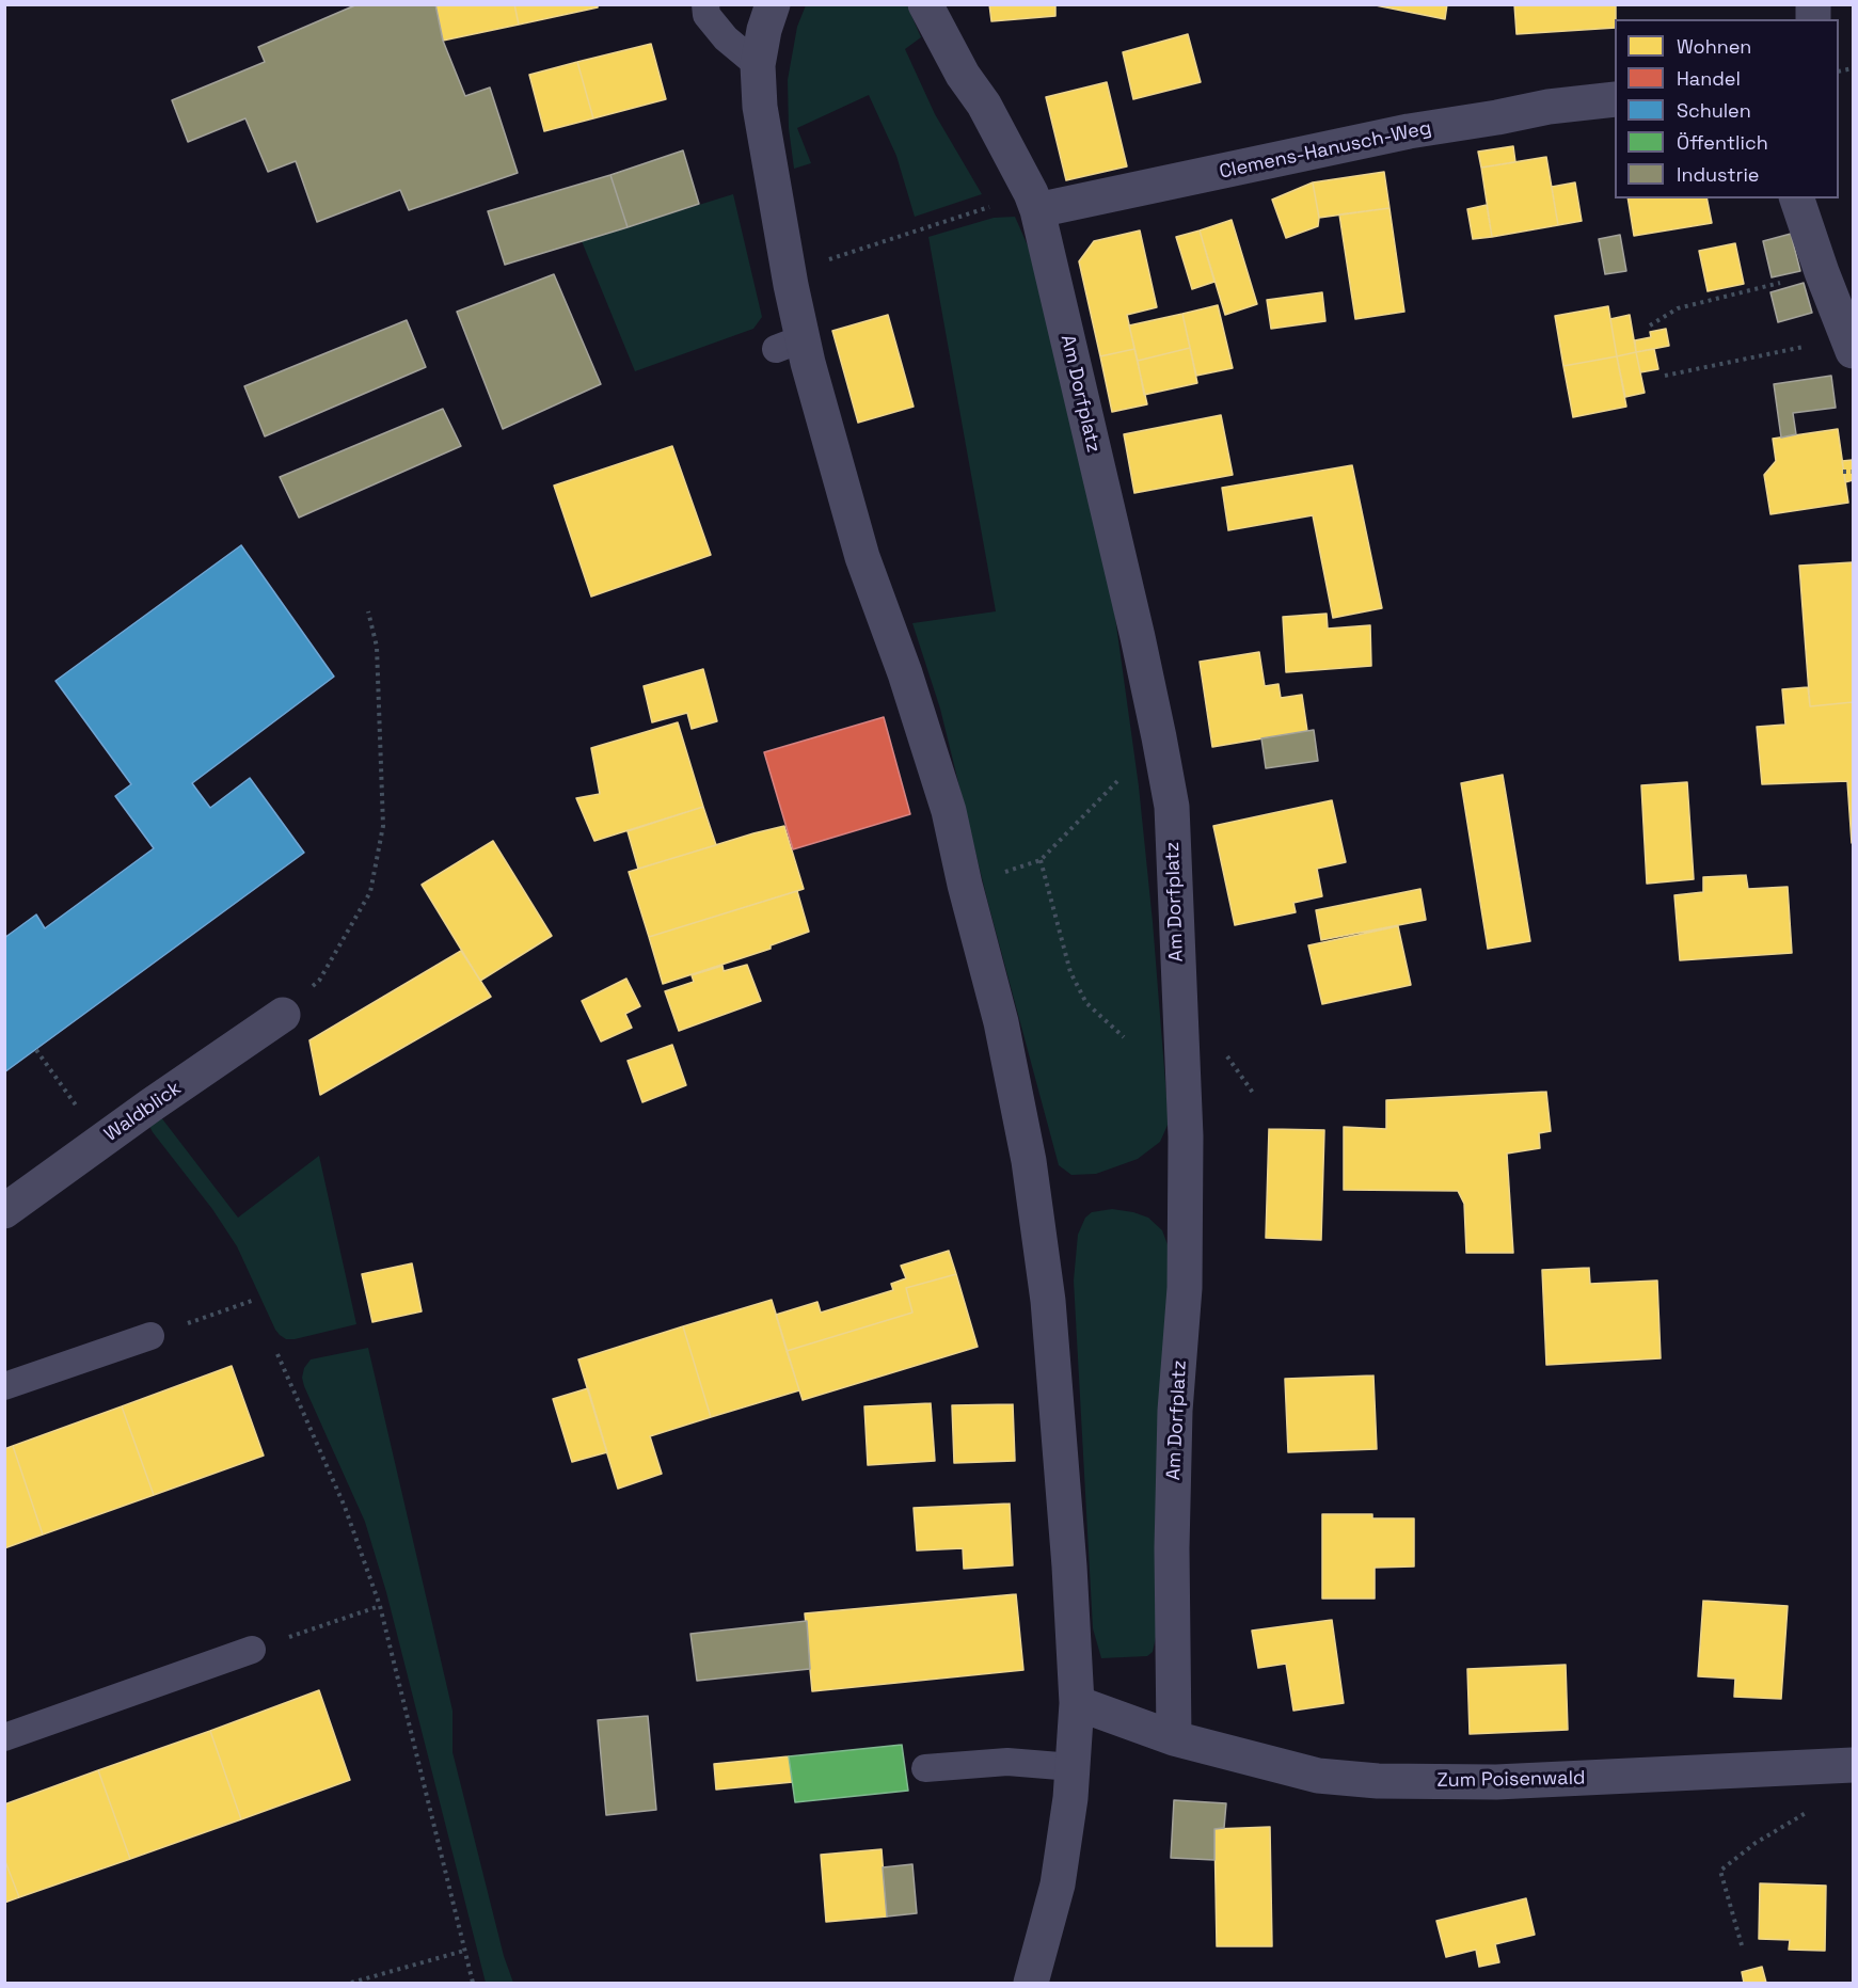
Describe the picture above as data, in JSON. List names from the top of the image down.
{
  "streets": {
    "street": [
      "Clemens-Hanusch-Weg",
      "Am Dorfplatz",
      "Waldblick",
      "Zum Poisenwald"
    ]
  },
  "crossings": [
    ["Clemens-Hanusch-Weg", "Am Dorfplatz"],
    ["Am Dorfplatz", "Zum Poisenwald"]
  ],
  "legend": [
    "Wohnen",
    "Handel",
    "Schulen",
    "Öffentlich",
    "Industrie"
  ]
}
